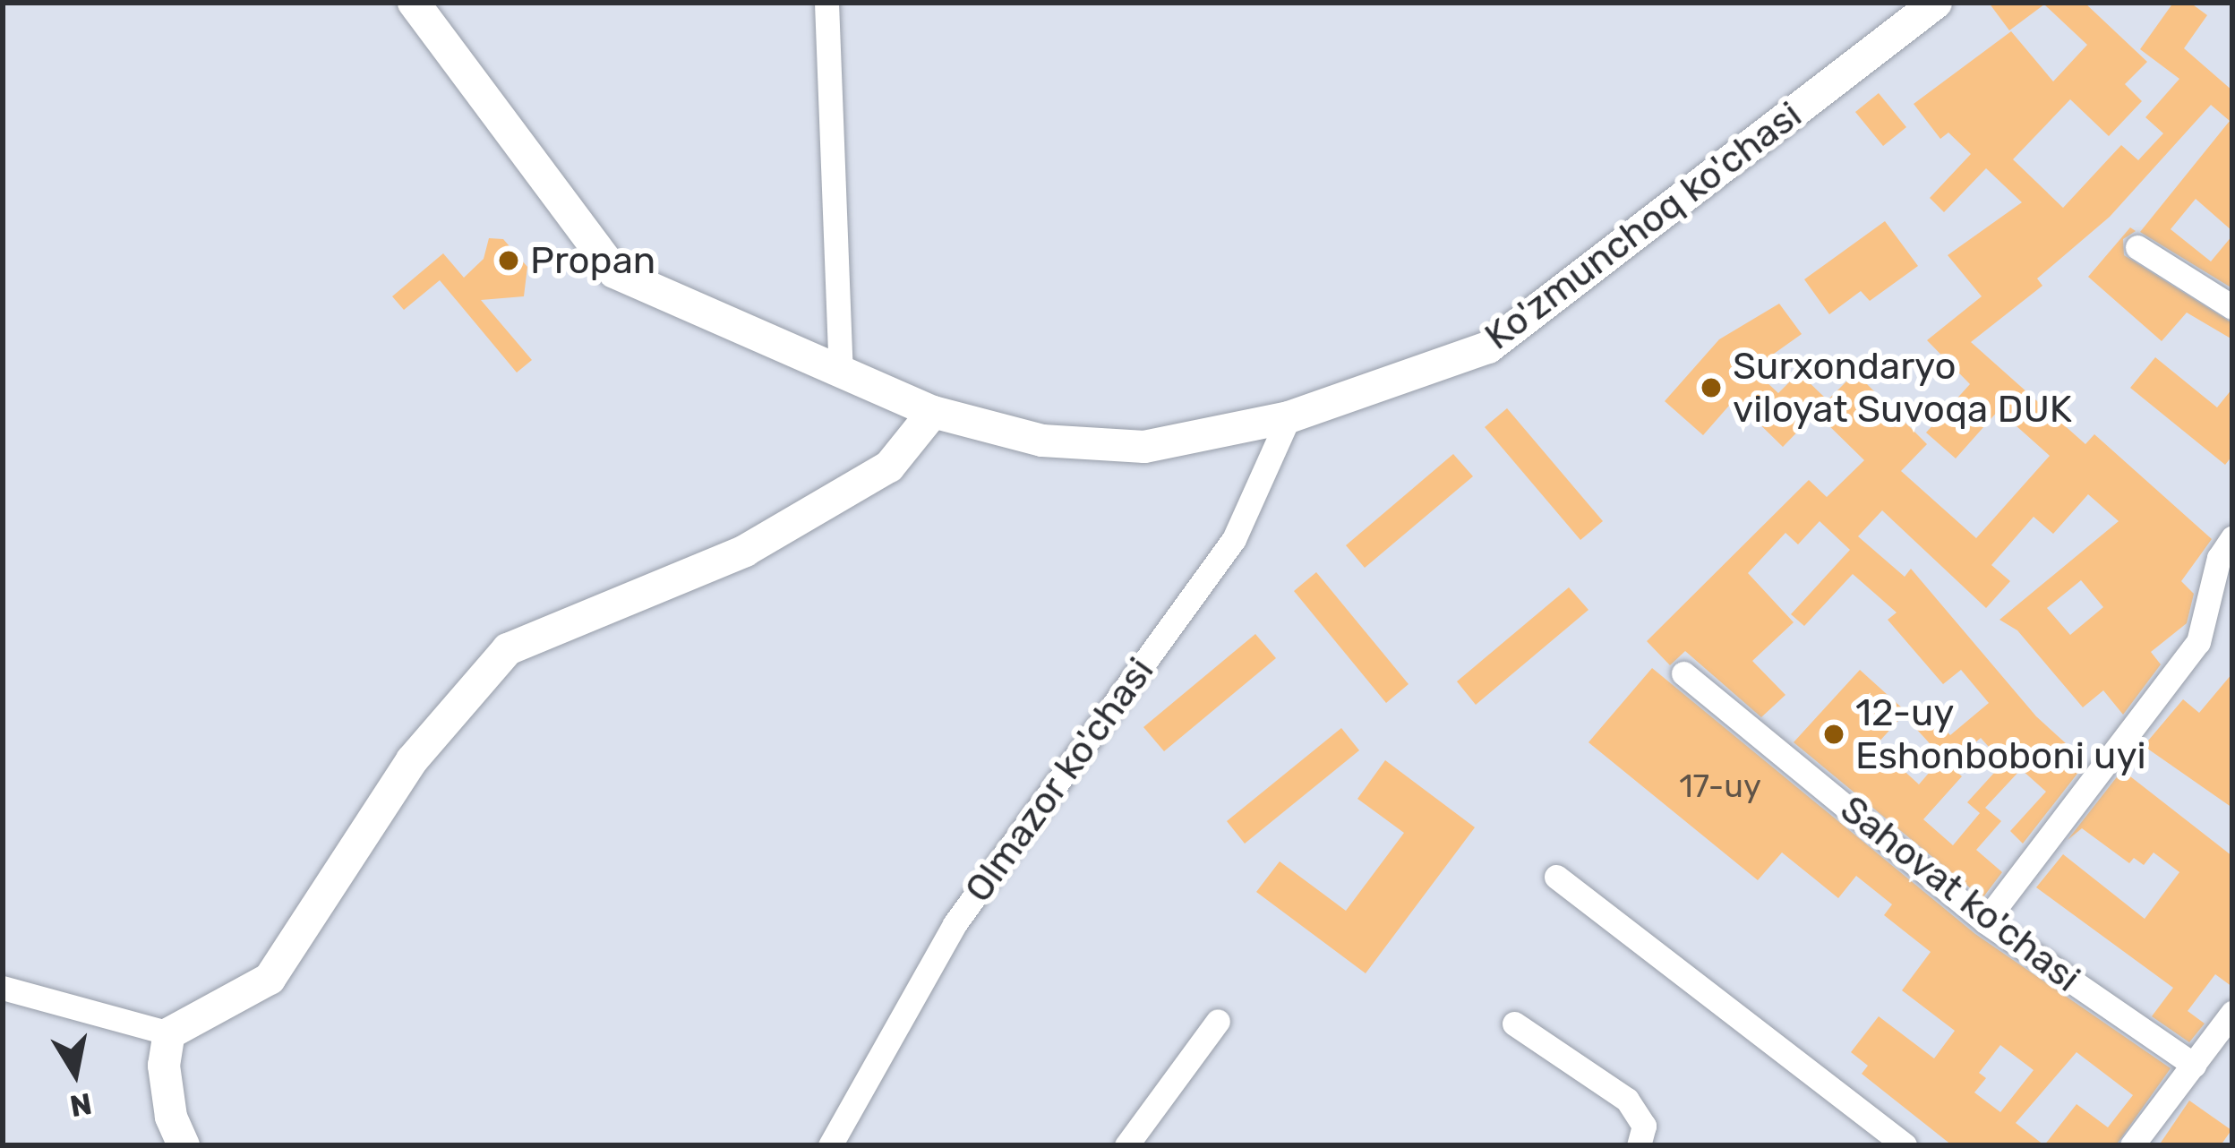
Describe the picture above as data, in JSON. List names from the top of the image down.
{
  "streets": {
    "street": ["Ko'zmunchoq ko'chasi", "Olmazor ko'chasi", "Sahovat ko'chasi"]
  },
  "crossings": [
    ["Ko'zmunchoq ko'chasi", "Olmazor ko'chasi"]
  ],
  "places": ["Propan", "Surxondaryo viloyat Suvoqa DUK", "12-uy Eshonboboni uyi"],
  "house_numbers": ["17-uy"],
  "north": "bottom"
}
